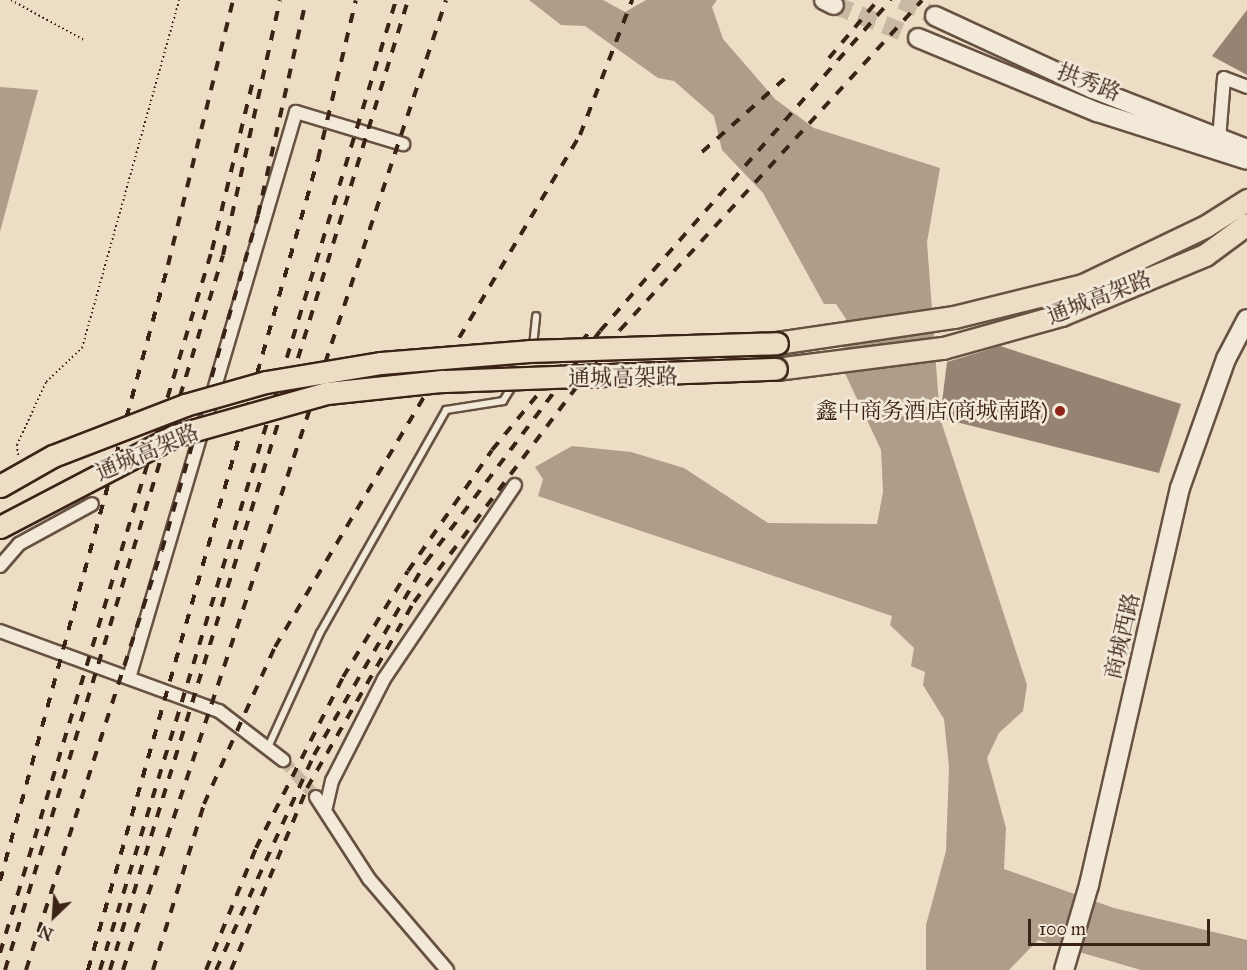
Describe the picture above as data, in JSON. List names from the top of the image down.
{
  "streets": {
    "highway": ["通城高架路"],
    "main road": ["拱秀路", "商城西路"]
  },
  "places": ["鑫中商务酒店(商城南路)"],
  "scale_bar": "100 m",
  "north": "bottom left"
}
